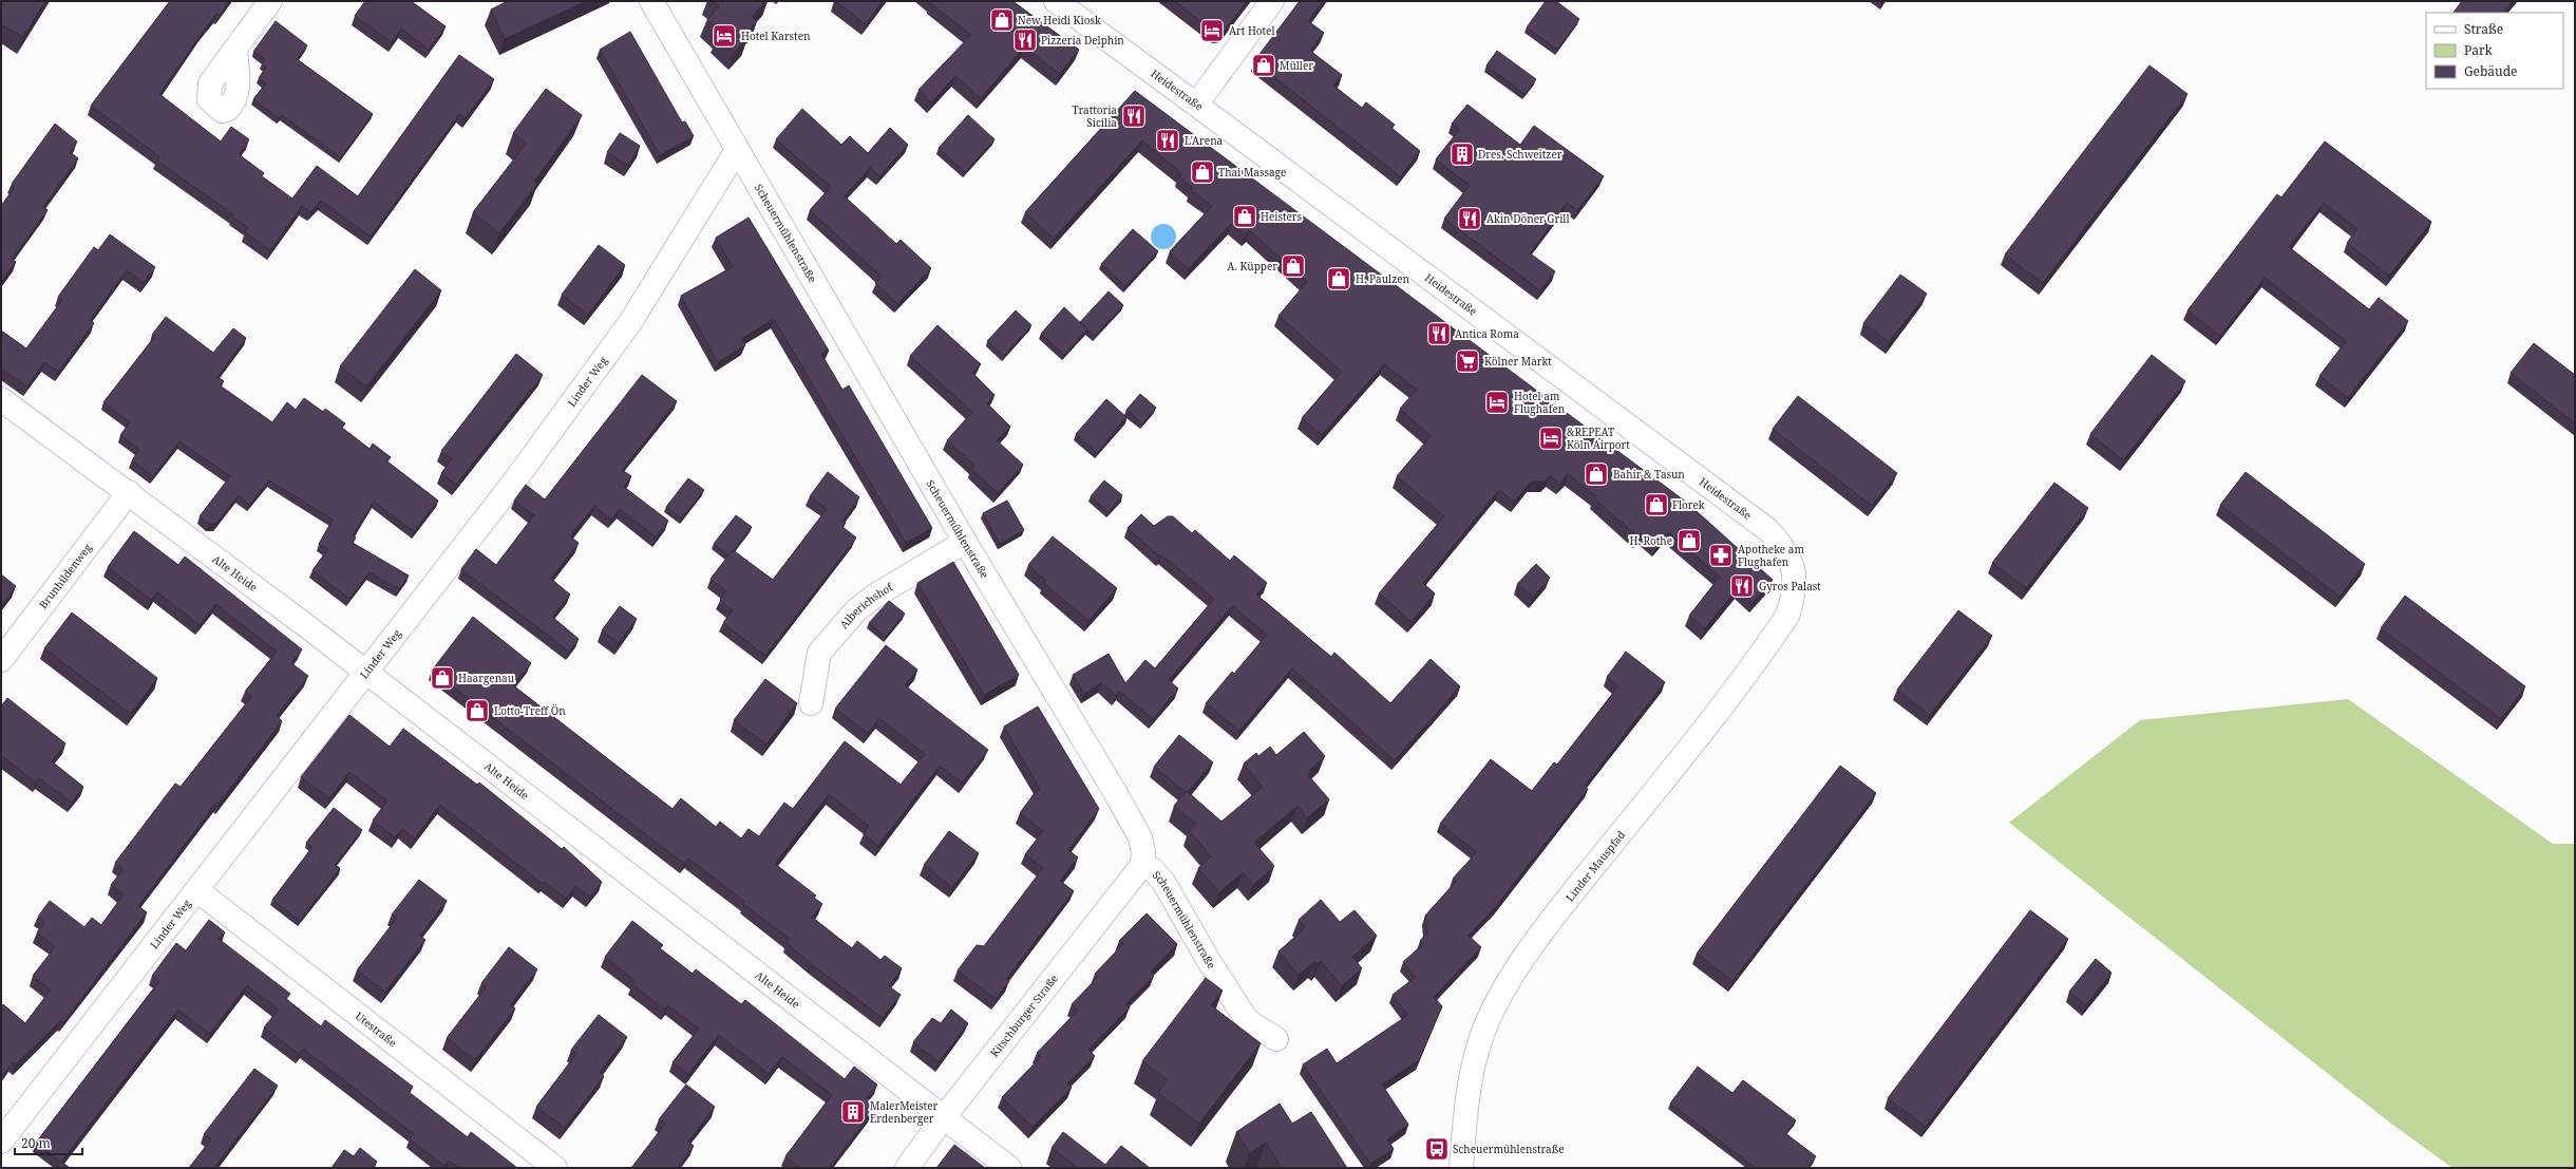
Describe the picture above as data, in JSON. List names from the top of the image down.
{
  "streets": {
    "street": [
      "Heidestraße",
      "Scheuermühlenstraße",
      "Linder Weg",
      "Alte Heide",
      "Brunhildenweg",
      "Alberichshof",
      "Linder Mauspfad",
      "Kitschburger Straße",
      "Utestraße"
    ]
  },
  "crossings": [
    ["Heidestraße", "Linder Mauspfad"],
    ["Scheuermühlenstraße", "Linder Weg"],
    ["Scheuermühlenstraße", "Alberichshof"],
    ["Scheuermühlenstraße", "Kitschburger Straße"],
    ["Linder Weg", "Alte Heide"],
    ["Linder Weg", "Utestraße"],
    ["Alte Heide", "Brunhildenweg"],
    ["Alte Heide", "Kitschburger Straße"]
  ],
  "places": {
    "shop": [
      "New Heidi Kiosk",
      "Müller",
      "Thai Massage",
      "Heisters",
      "A. Küpper",
      "H. Paulzen",
      "Bahir & Tasun",
      "Florek",
      "H. Rothe",
      "Haargenau",
      "Lotto-Treff Ön"
    ],
    "hotel": [
      "Art Hotel",
      "Hotel Karsten",
      "Hotel am Flughafen",
      "&REPEAT Köln Airport"
    ],
    "restaurant": [
      "Pizzeria Delphin",
      "Trattoria Sicilia",
      "L'Arena",
      "Akin Döner Grill",
      "Antica Roma",
      "Gyros Palast"
    ],
    "building": ["Dres. Schweitzer", "MalerMeister Erdenberger"],
    "supermarket": ["Kölner Markt"],
    "pharmacy": ["Apotheke am Flughafen"],
    "bus stop": ["Scheuermühlenstraße"]
  },
  "legend": ["Straße", "Park", "Gebäude"],
  "scale_bar": "20 m"
}
